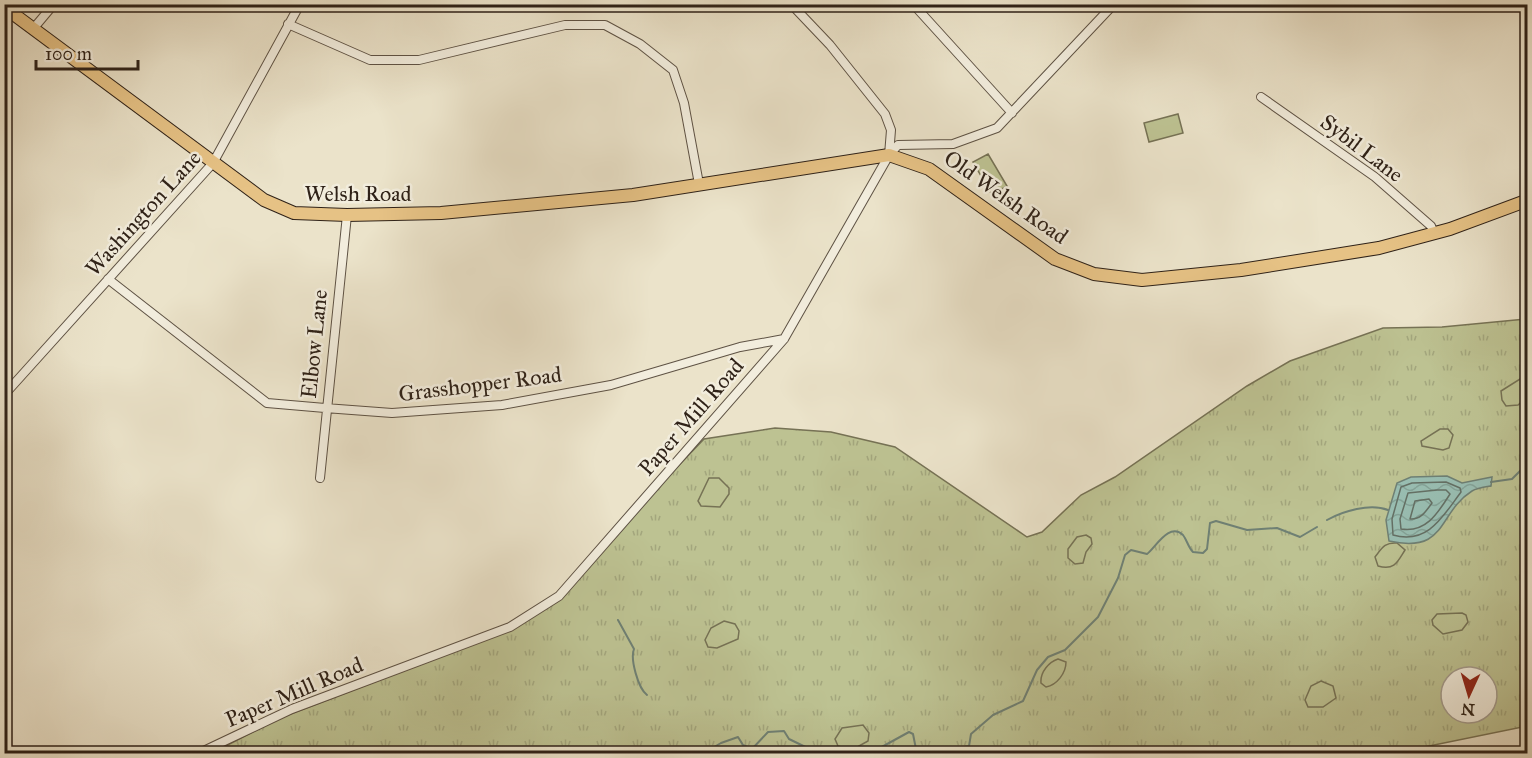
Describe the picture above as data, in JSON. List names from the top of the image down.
{
  "streets": {
    "main road": ["Welsh Road", "Old Welsh Road"],
    "street": [
      "Sybil Lane",
      "Washington Lane",
      "Elbow Lane",
      "Grasshopper Road",
      "Paper Mill Road"
    ]
  },
  "crossings": [
    ["Sybil Lane", "Old Welsh Road"],
    ["Welsh Road", "Old Welsh Road"],
    ["Welsh Road", "Washington Lane"],
    ["Welsh Road", "Elbow Lane"],
    ["Old Welsh Road", "Paper Mill Road"],
    ["Washington Lane", "Grasshopper Road"],
    ["Elbow Lane", "Grasshopper Road"],
    ["Grasshopper Road", "Paper Mill Road"]
  ],
  "scale_bar": "100 m",
  "north": "bottom"
}
